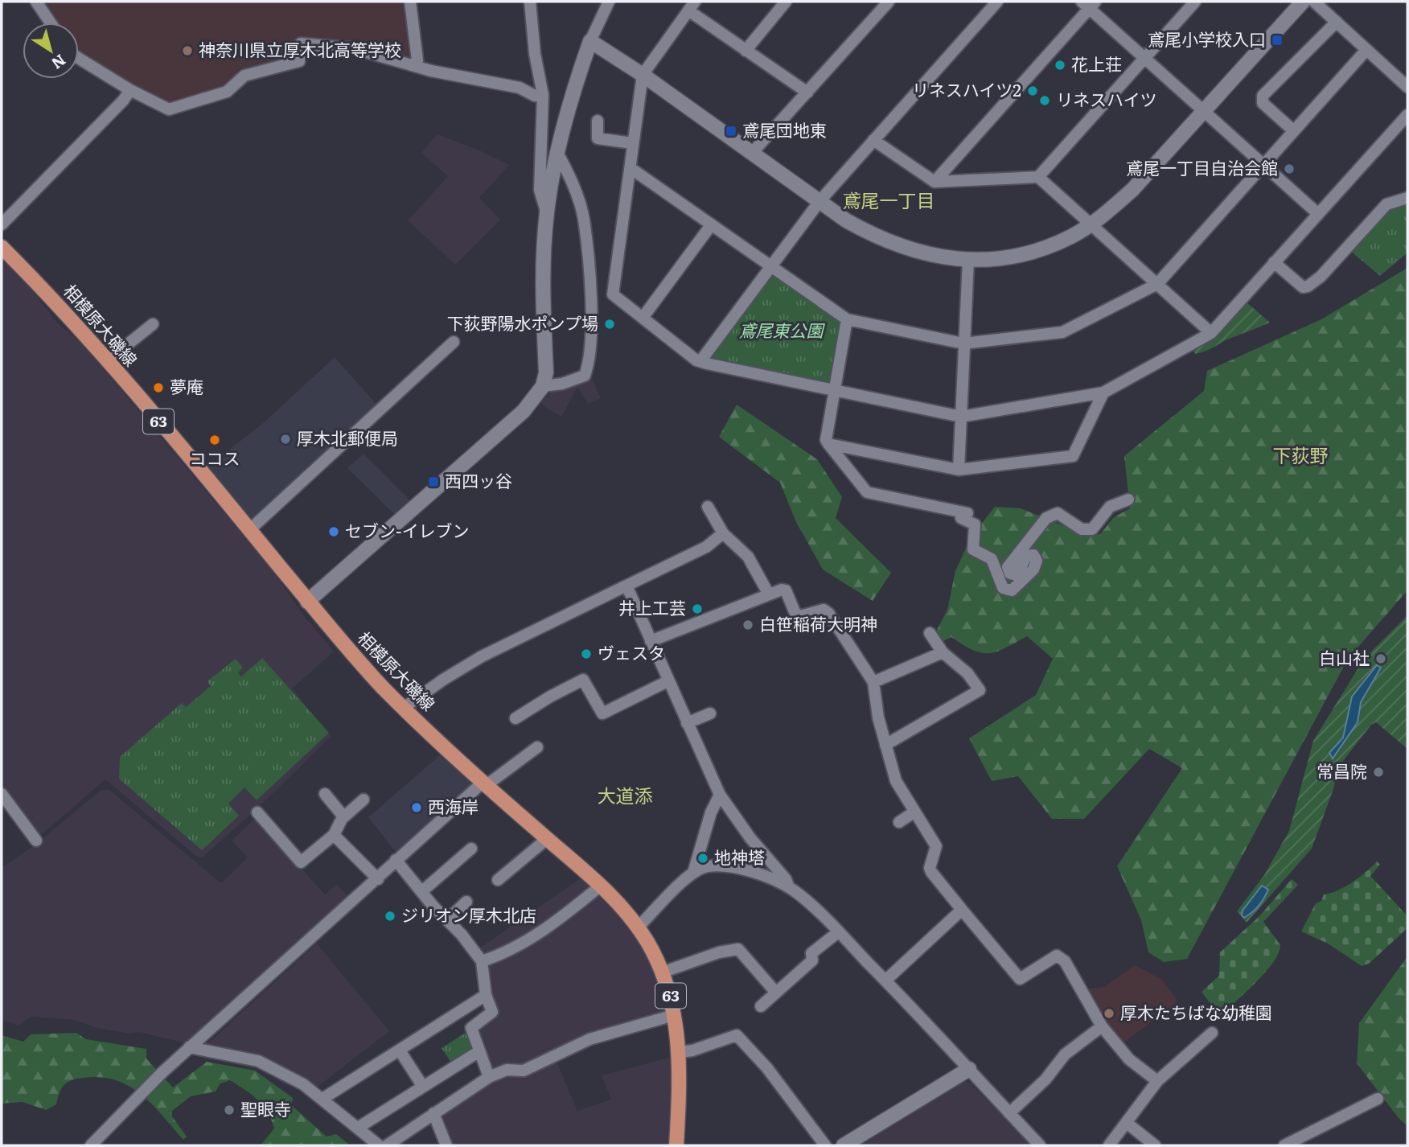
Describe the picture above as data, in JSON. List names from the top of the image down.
{
  "streets": {
    "main road": ["相模原大磯線", "63"]
  },
  "districts": ["鳶尾一丁目", "下荻野", "大道添"],
  "parks": ["鳶尾東公園"],
  "places": {
    "transit": ["鳶尾小学校入口", "鳶尾団地東", "西四ッ谷"],
    "other": [
      "神奈川県立厚木北高等学校",
      "花上荘",
      "リネスハイツ2",
      "リネスハイツ",
      "鳶尾一丁目自治会館",
      "下荻野陽水ポンプ場",
      "夢庵",
      "厚木北郵便局",
      "ココス",
      "セブン-イレブン",
      "井上工芸",
      "白笹稲荷大明神",
      "ヴェスタ",
      "白山社",
      "常昌院",
      "西海岸",
      "地神塔",
      "ジリオン厚木北店",
      "厚木たちばな幼稚園",
      "聖眼寺"
    ]
  },
  "north": "bottom right"
}
